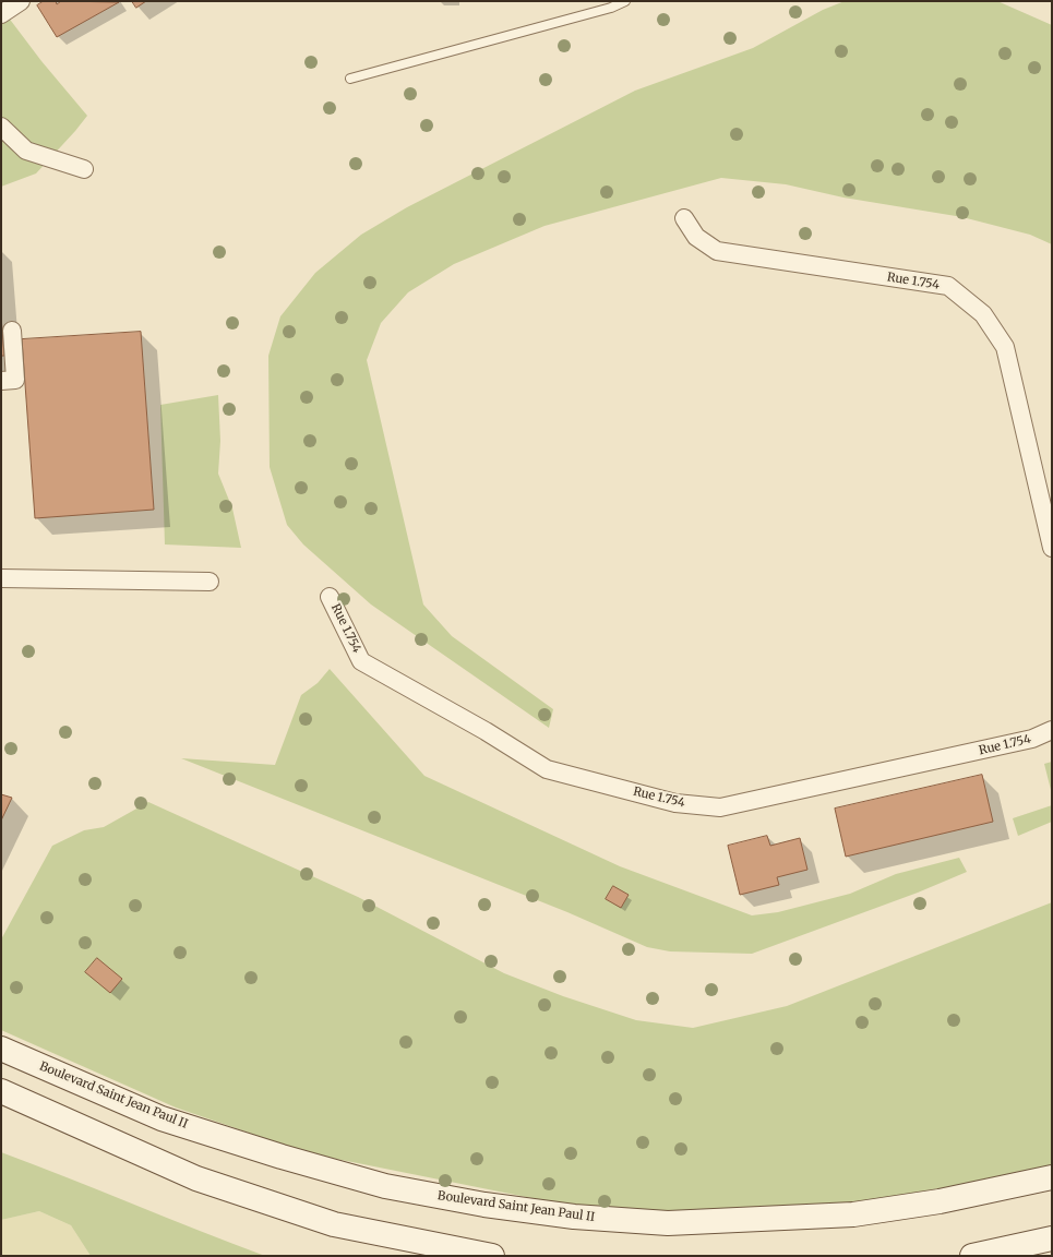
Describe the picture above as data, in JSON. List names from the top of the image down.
{
  "streets": {
    "main road": ["Boulevard Saint Jean Paul II"],
    "street": ["Rue 1.754"]
  }
}
